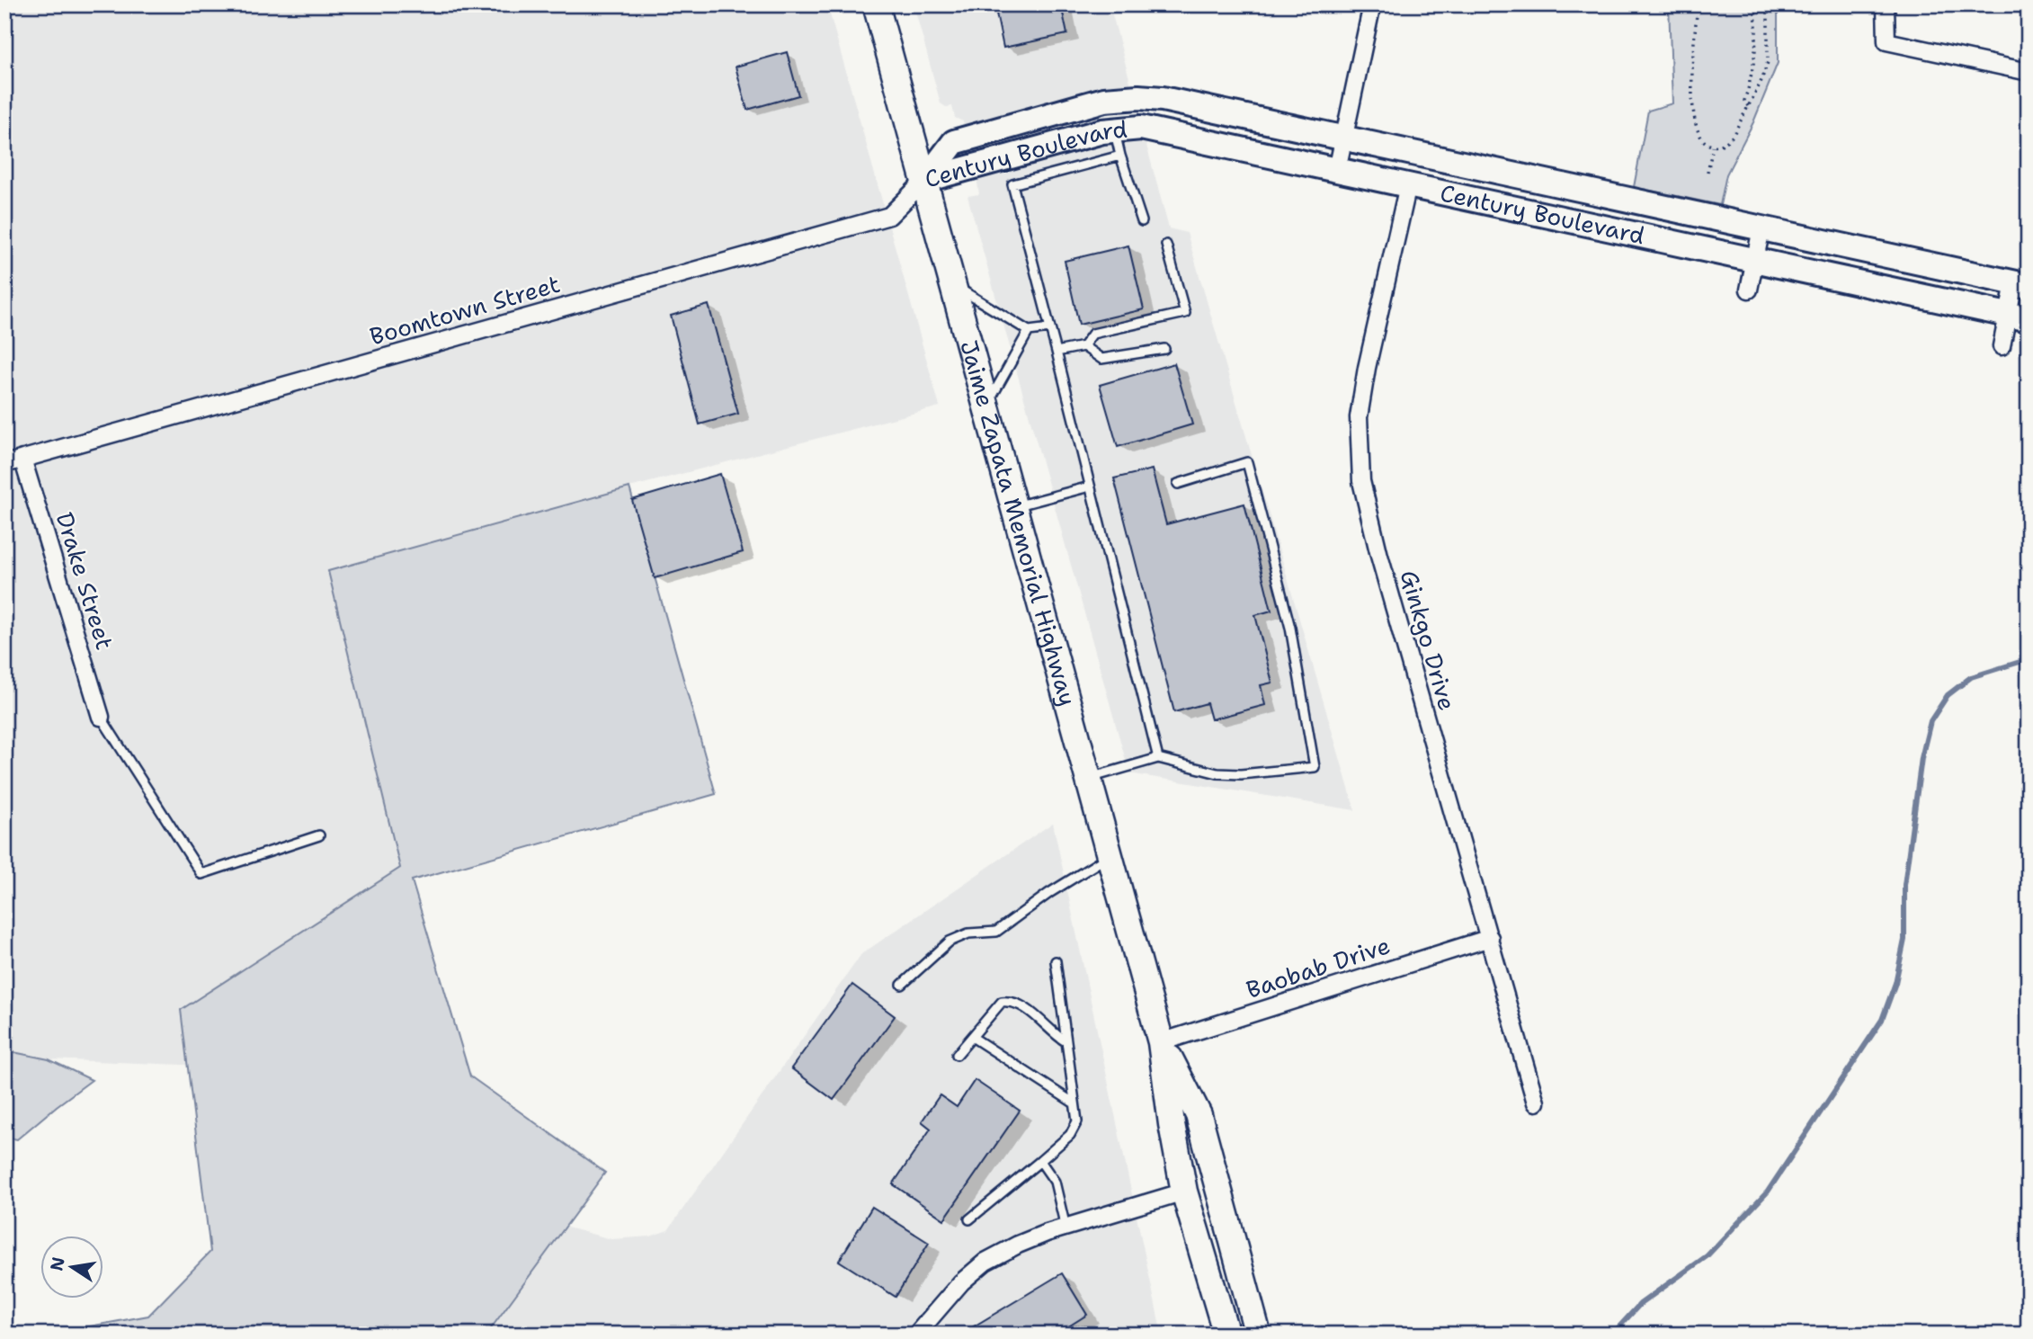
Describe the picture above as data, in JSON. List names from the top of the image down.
{
  "streets": {
    "main road": ["Jaime Zapata Memorial Highway"],
    "street": [
      "Century Boulevard",
      "Boomtown Street",
      "Drake Street",
      "Ginkgo Drive",
      "Baobab Drive"
    ]
  },
  "crossings": [
    ["Century Boulevard", "Boomtown Street"],
    ["Century Boulevard", "Jaime Zapata Memorial Highway"],
    ["Century Boulevard", "Ginkgo Drive"],
    ["Boomtown Street", "Jaime Zapata Memorial Highway"],
    ["Boomtown Street", "Drake Street"],
    ["Jaime Zapata Memorial Highway", "Baobab Drive"],
    ["Ginkgo Drive", "Baobab Drive"]
  ],
  "north": "left"
}
